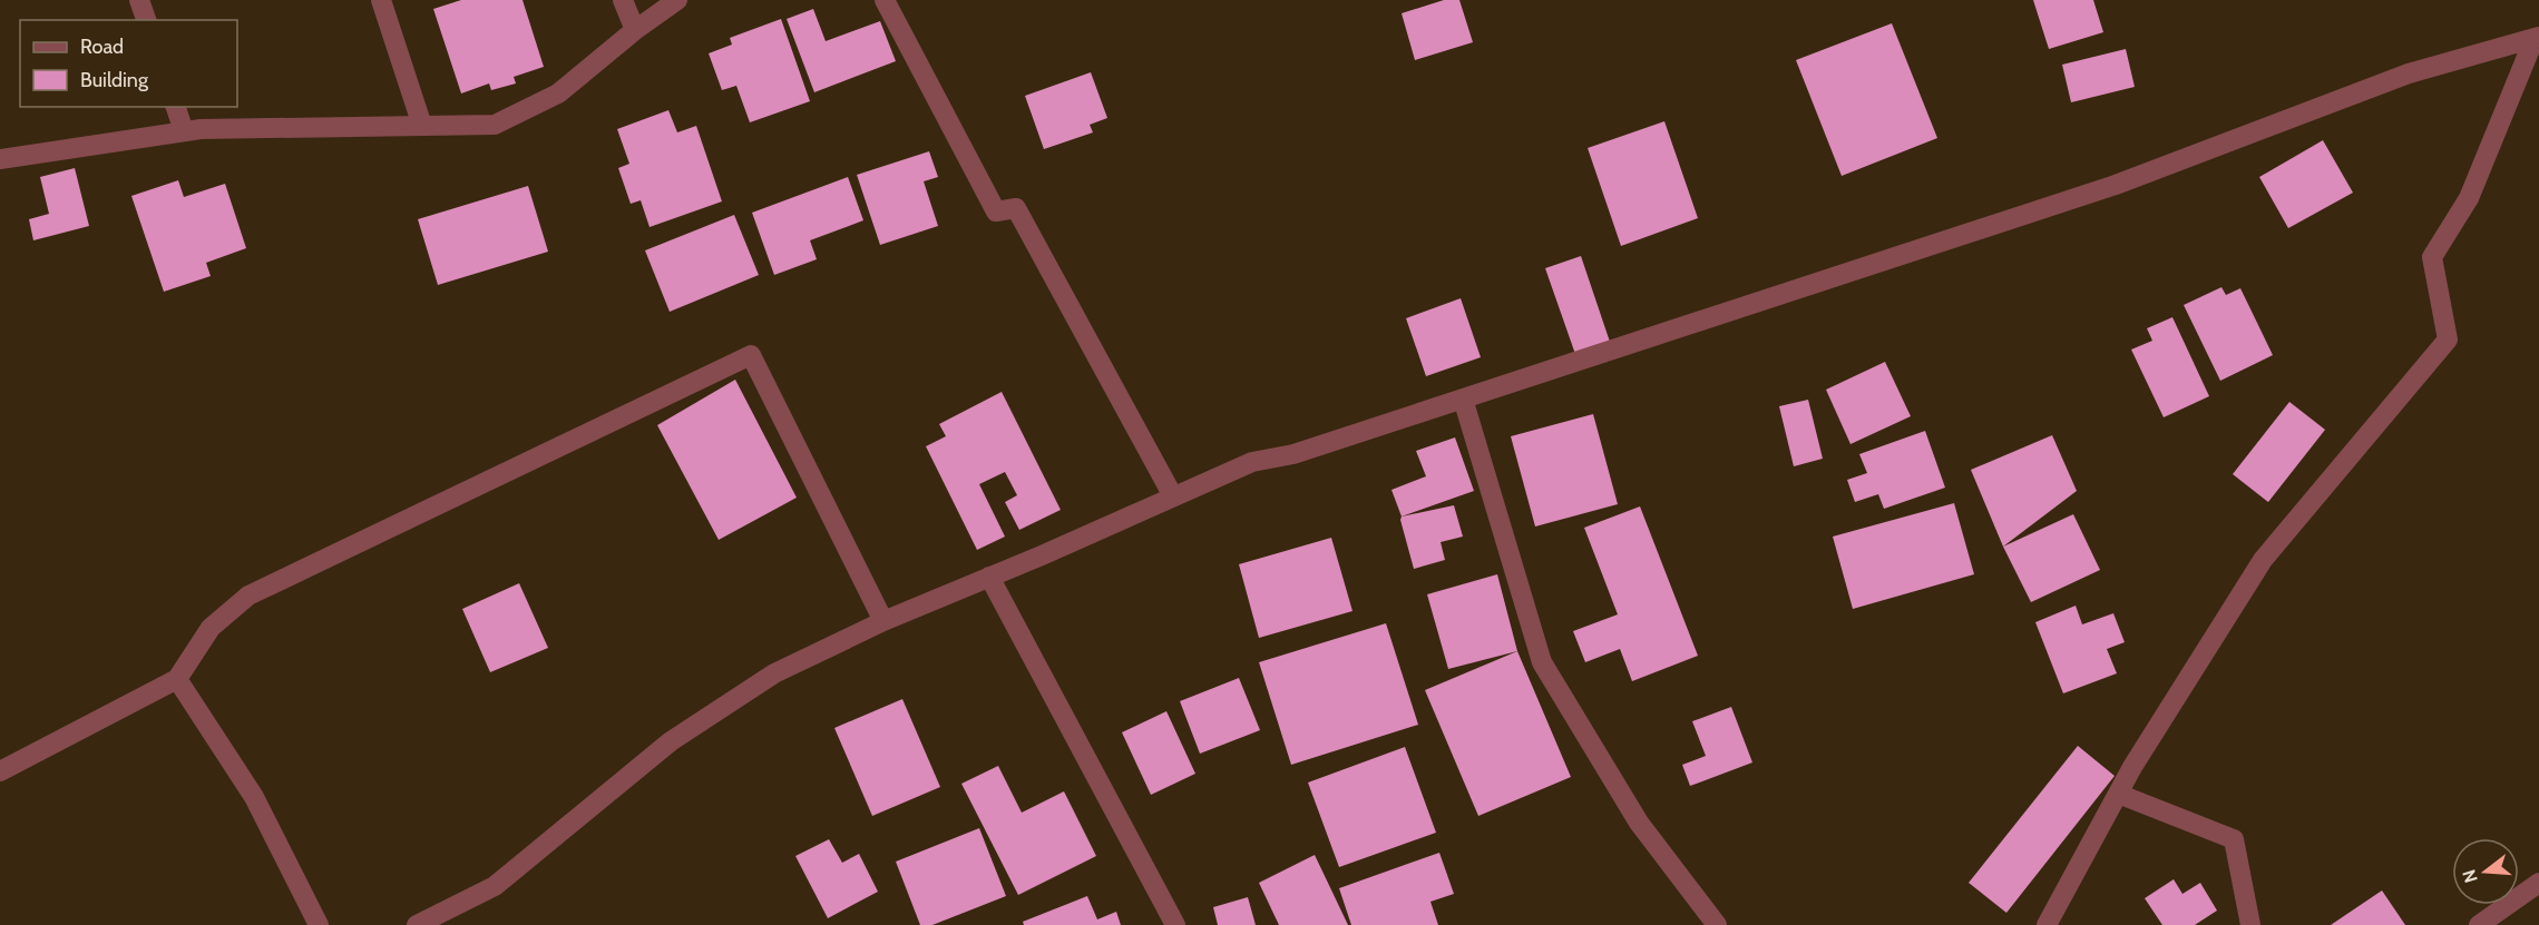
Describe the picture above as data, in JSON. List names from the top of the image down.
{
  "legend": ["Road", "Building"],
  "north": "left"
}
